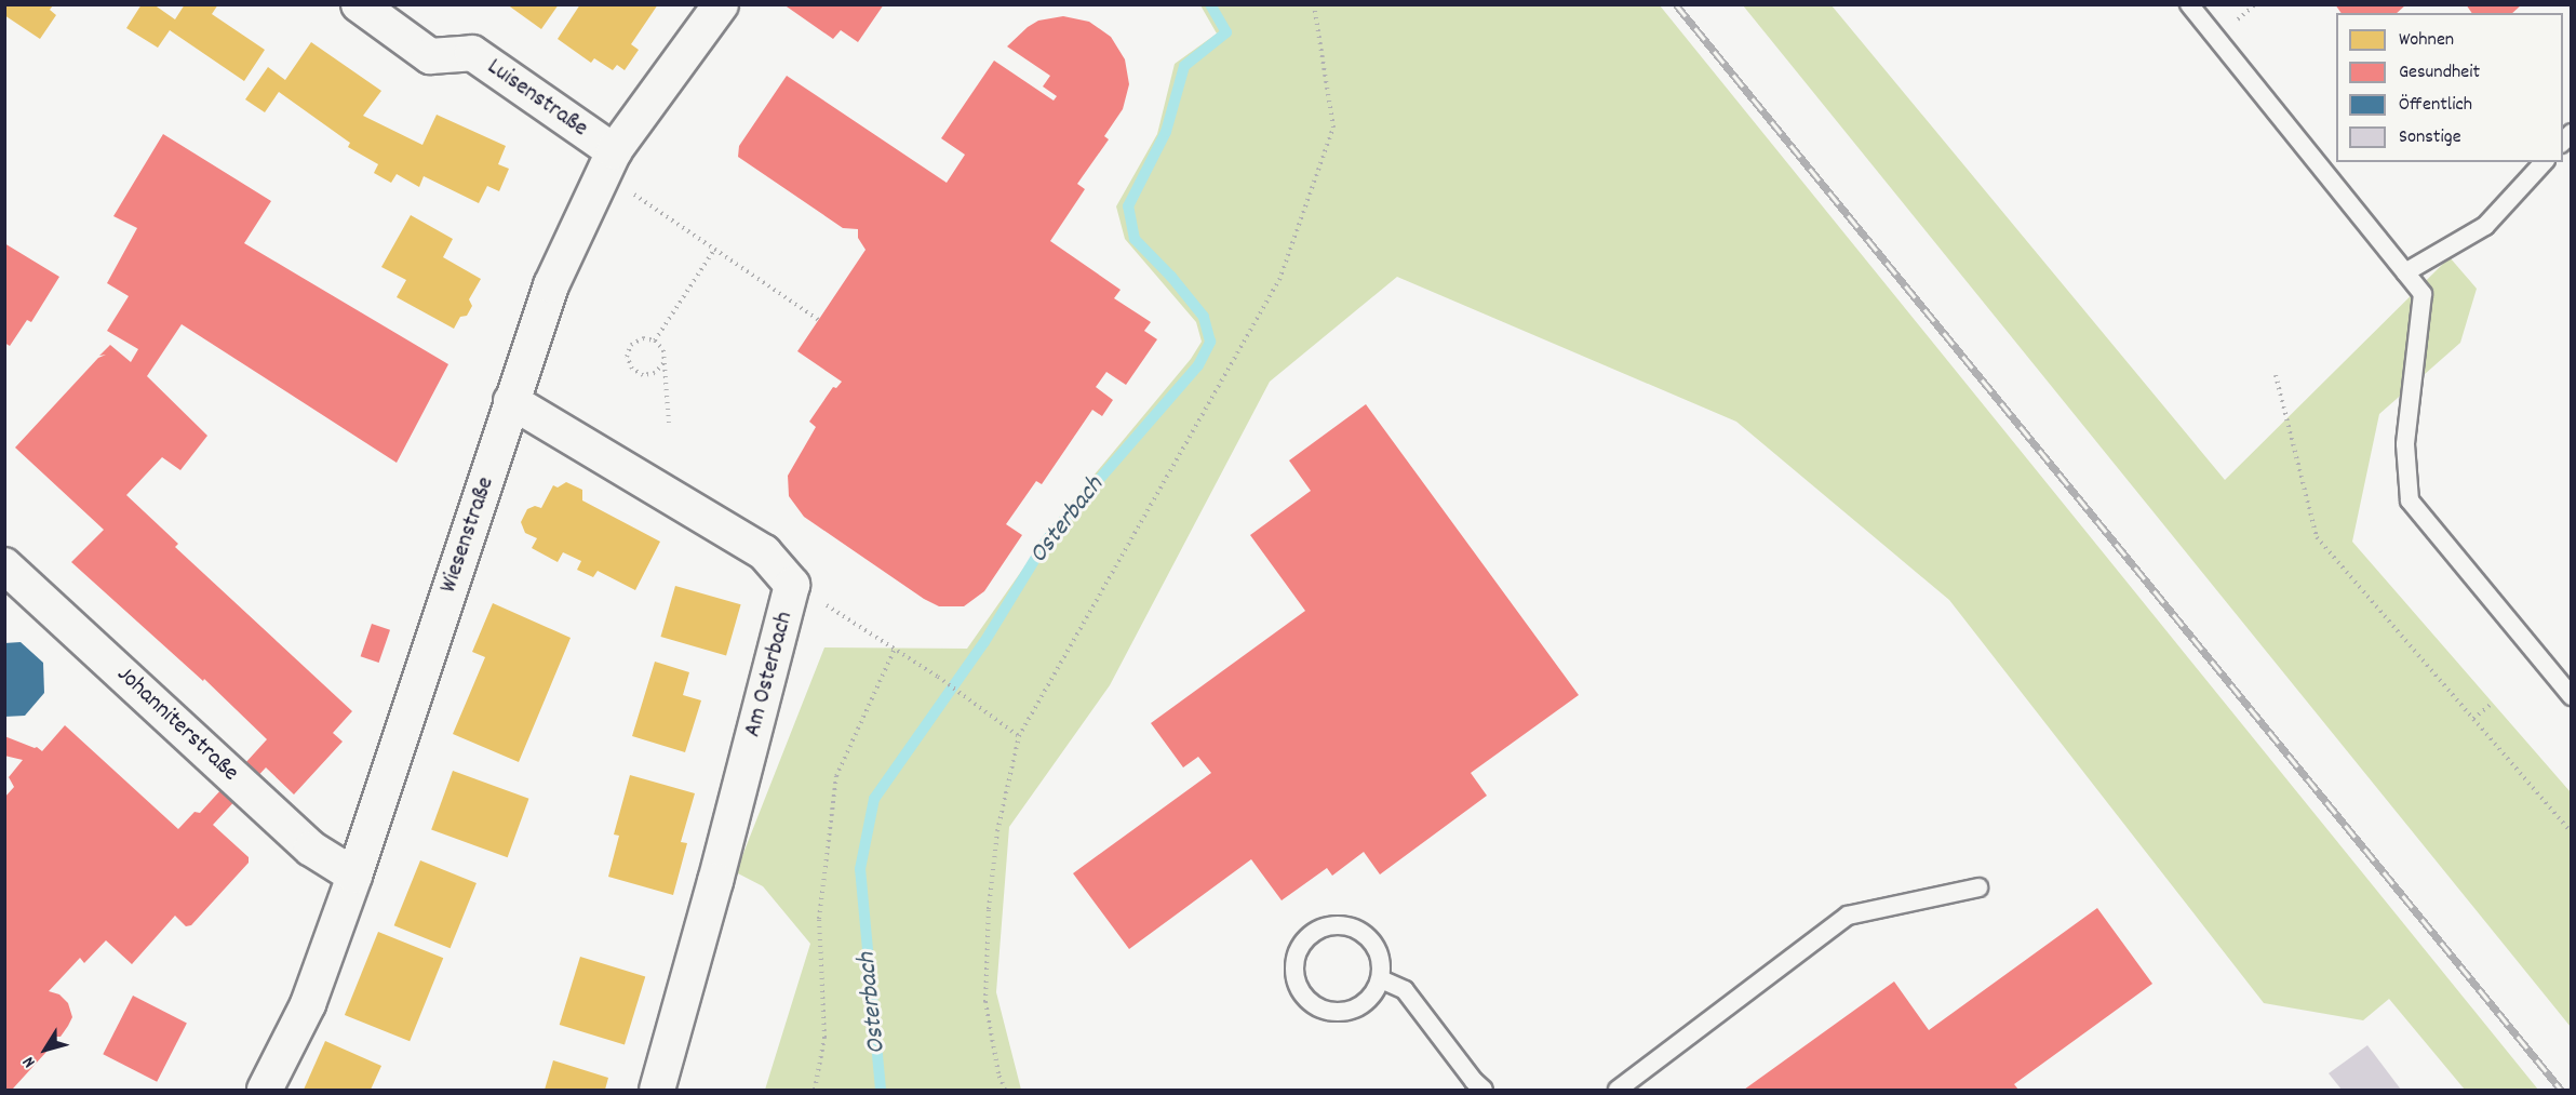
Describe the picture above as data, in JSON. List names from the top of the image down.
{
  "streets": {
    "street": [
      "Luisenstraße",
      "Wiesenstraße",
      "Am Osterbach",
      "Johanniterstraße"
    ]
  },
  "crossings": [
    ["Luisenstraße", "Wiesenstraße"],
    ["Wiesenstraße", "Am Osterbach"],
    ["Wiesenstraße", "Johanniterstraße"]
  ],
  "water": ["Osterbach"],
  "legend": [
    "Wohnen",
    "Gesundheit",
    "Öffentlich",
    "Sonstige"
  ],
  "north": "bottom left"
}
